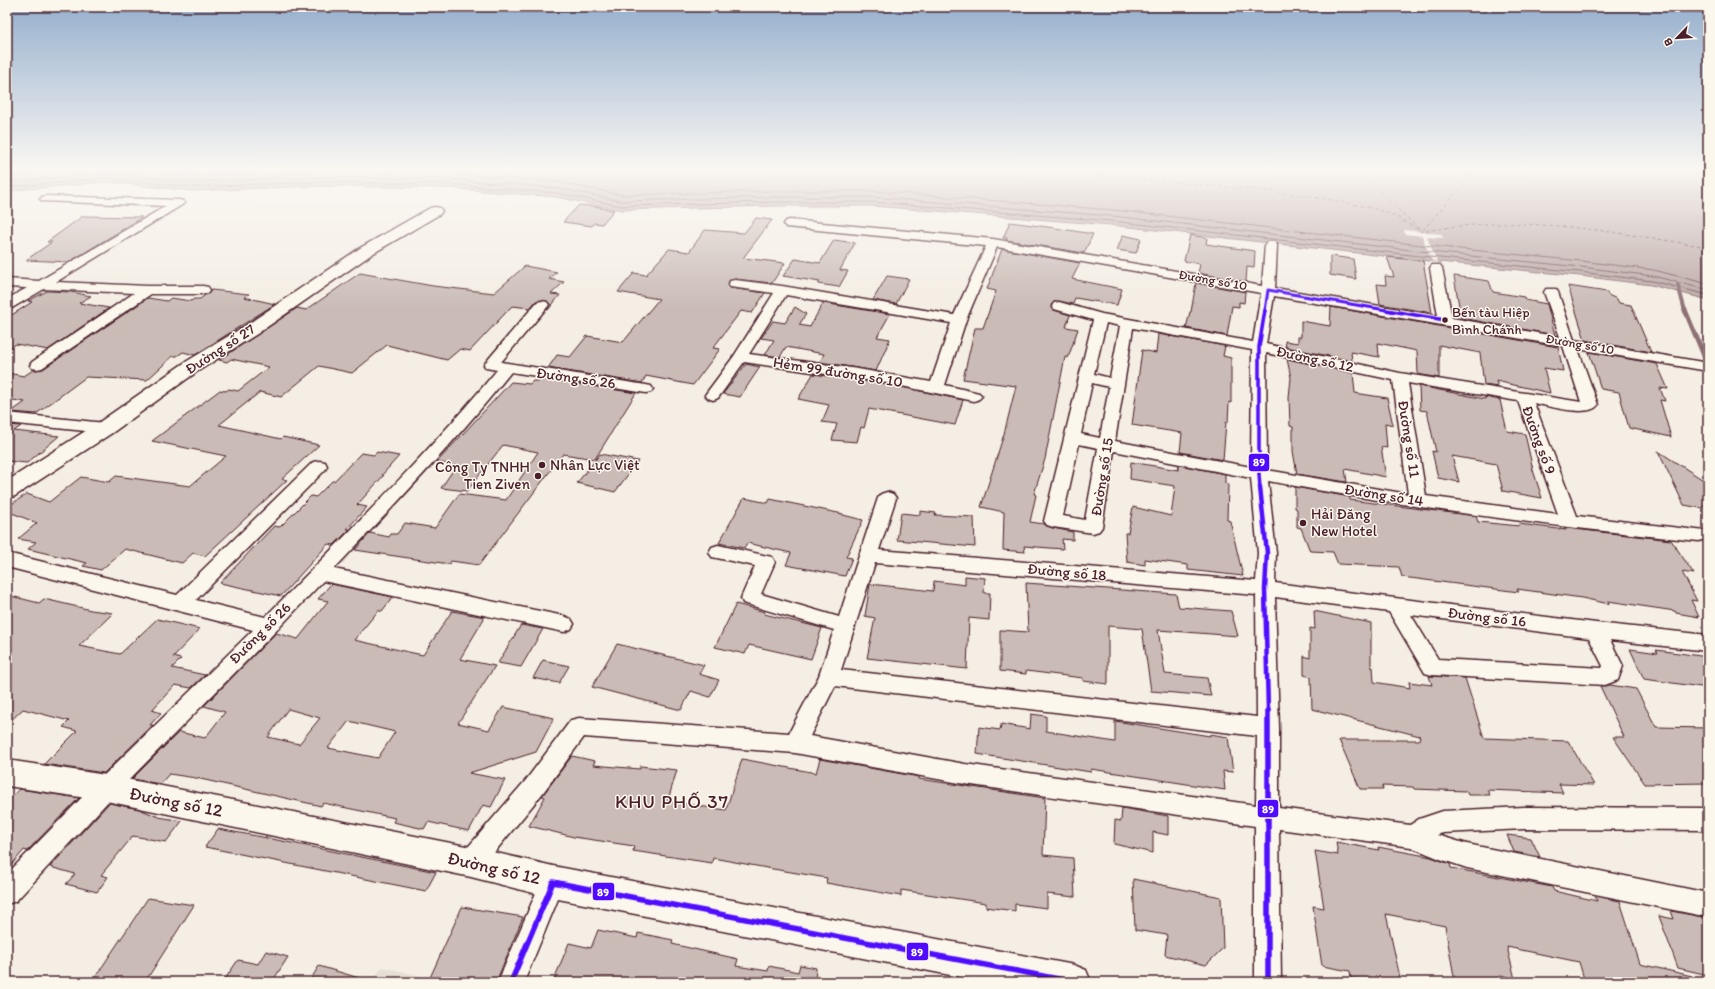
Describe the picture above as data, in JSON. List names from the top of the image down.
{
  "streets": {
    "street": [
      "Đường số 10",
      "Đường số 27",
      "Đường số 12",
      "Hẻm 99 đường số 10",
      "Đường số 26",
      "Đường số 11",
      "Đường số 9",
      "Đường số 15",
      "Đường số 14",
      "Đường số 18",
      "Đường số 16"
    ]
  },
  "crossings": [
    ["Đường số 10", "Đường số 9"],
    ["Đường số 12", "Đường số 26"],
    ["Đường số 12", "Đường số 11"],
    ["Đường số 12", "Đường số 9"],
    ["Đường số 12", "Đường số 15"],
    ["Đường số 11", "Đường số 14"],
    ["Đường số 9", "Đường số 14"],
    ["Đường số 15", "Đường số 14"],
    ["Đường số 18", "Đường số 16"]
  ],
  "districts": ["KHU PHỐ 37"],
  "places": [
    "Bến tàu Hiệp Bình Chánh",
    "Nhân Lực Việt",
    "Công Ty TNHH Tien Ziven",
    "Hải Đăng New Hotel"
  ],
  "lines": ["transit line 89"],
  "north": "bottom left"
}
